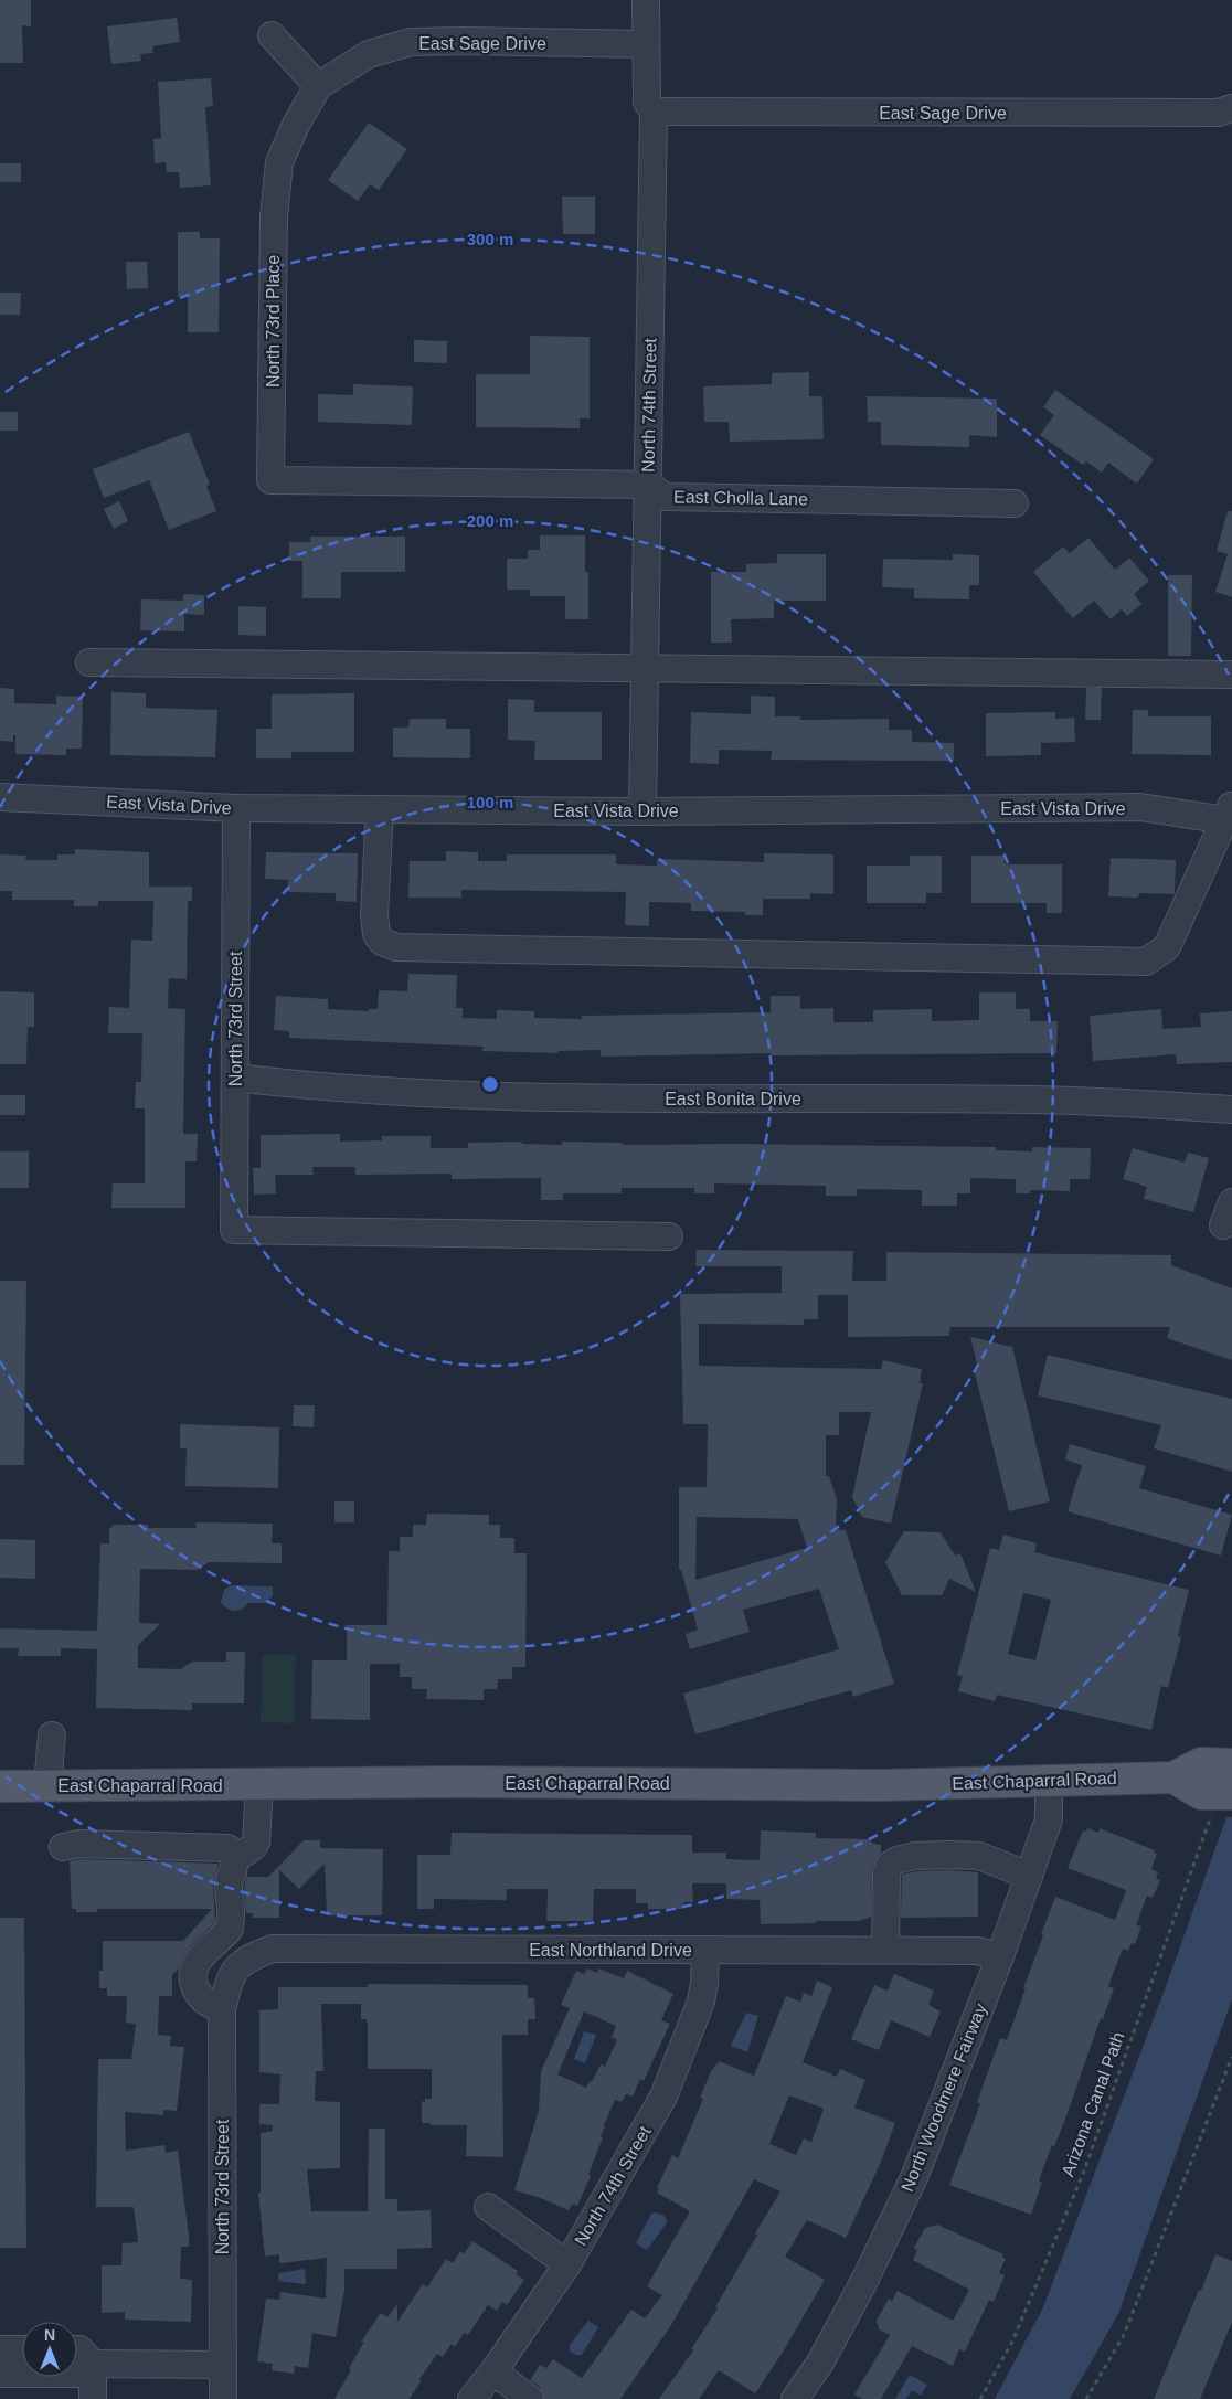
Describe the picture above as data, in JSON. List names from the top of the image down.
{
  "streets": {
    "main road": ["East Chaparral Road"],
    "street": [
      "East Sage Drive",
      "North 73rd Place",
      "North 74th Street",
      "East Cholla Lane",
      "East Vista Drive",
      "North 73rd Street",
      "East Bonita Drive",
      "East Northland Drive",
      "North Woodmere Fairway"
    ],
    "path": ["Arizona Canal Path"]
  },
  "crossings": [
    ["East Sage Drive", "North 73rd Place"],
    ["East Sage Drive", "North 74th Street"],
    ["North 73rd Place", "East Cholla Lane"],
    ["North 74th Street", "East Cholla Lane"],
    ["North 74th Street", "East Vista Drive"],
    ["North 74th Street", "East Northland Drive"],
    ["East Vista Drive", "North 73rd Street"],
    ["North 73rd Street", "East Bonita Drive"],
    ["North 73rd Street", "East Northland Drive"],
    ["East Chaparral Road", "North Woodmere Fairway"],
    ["East Northland Drive", "North Woodmere Fairway"]
  ],
  "north": "top",
  "rings": ["300 m", "200 m", "100 m"]
}
